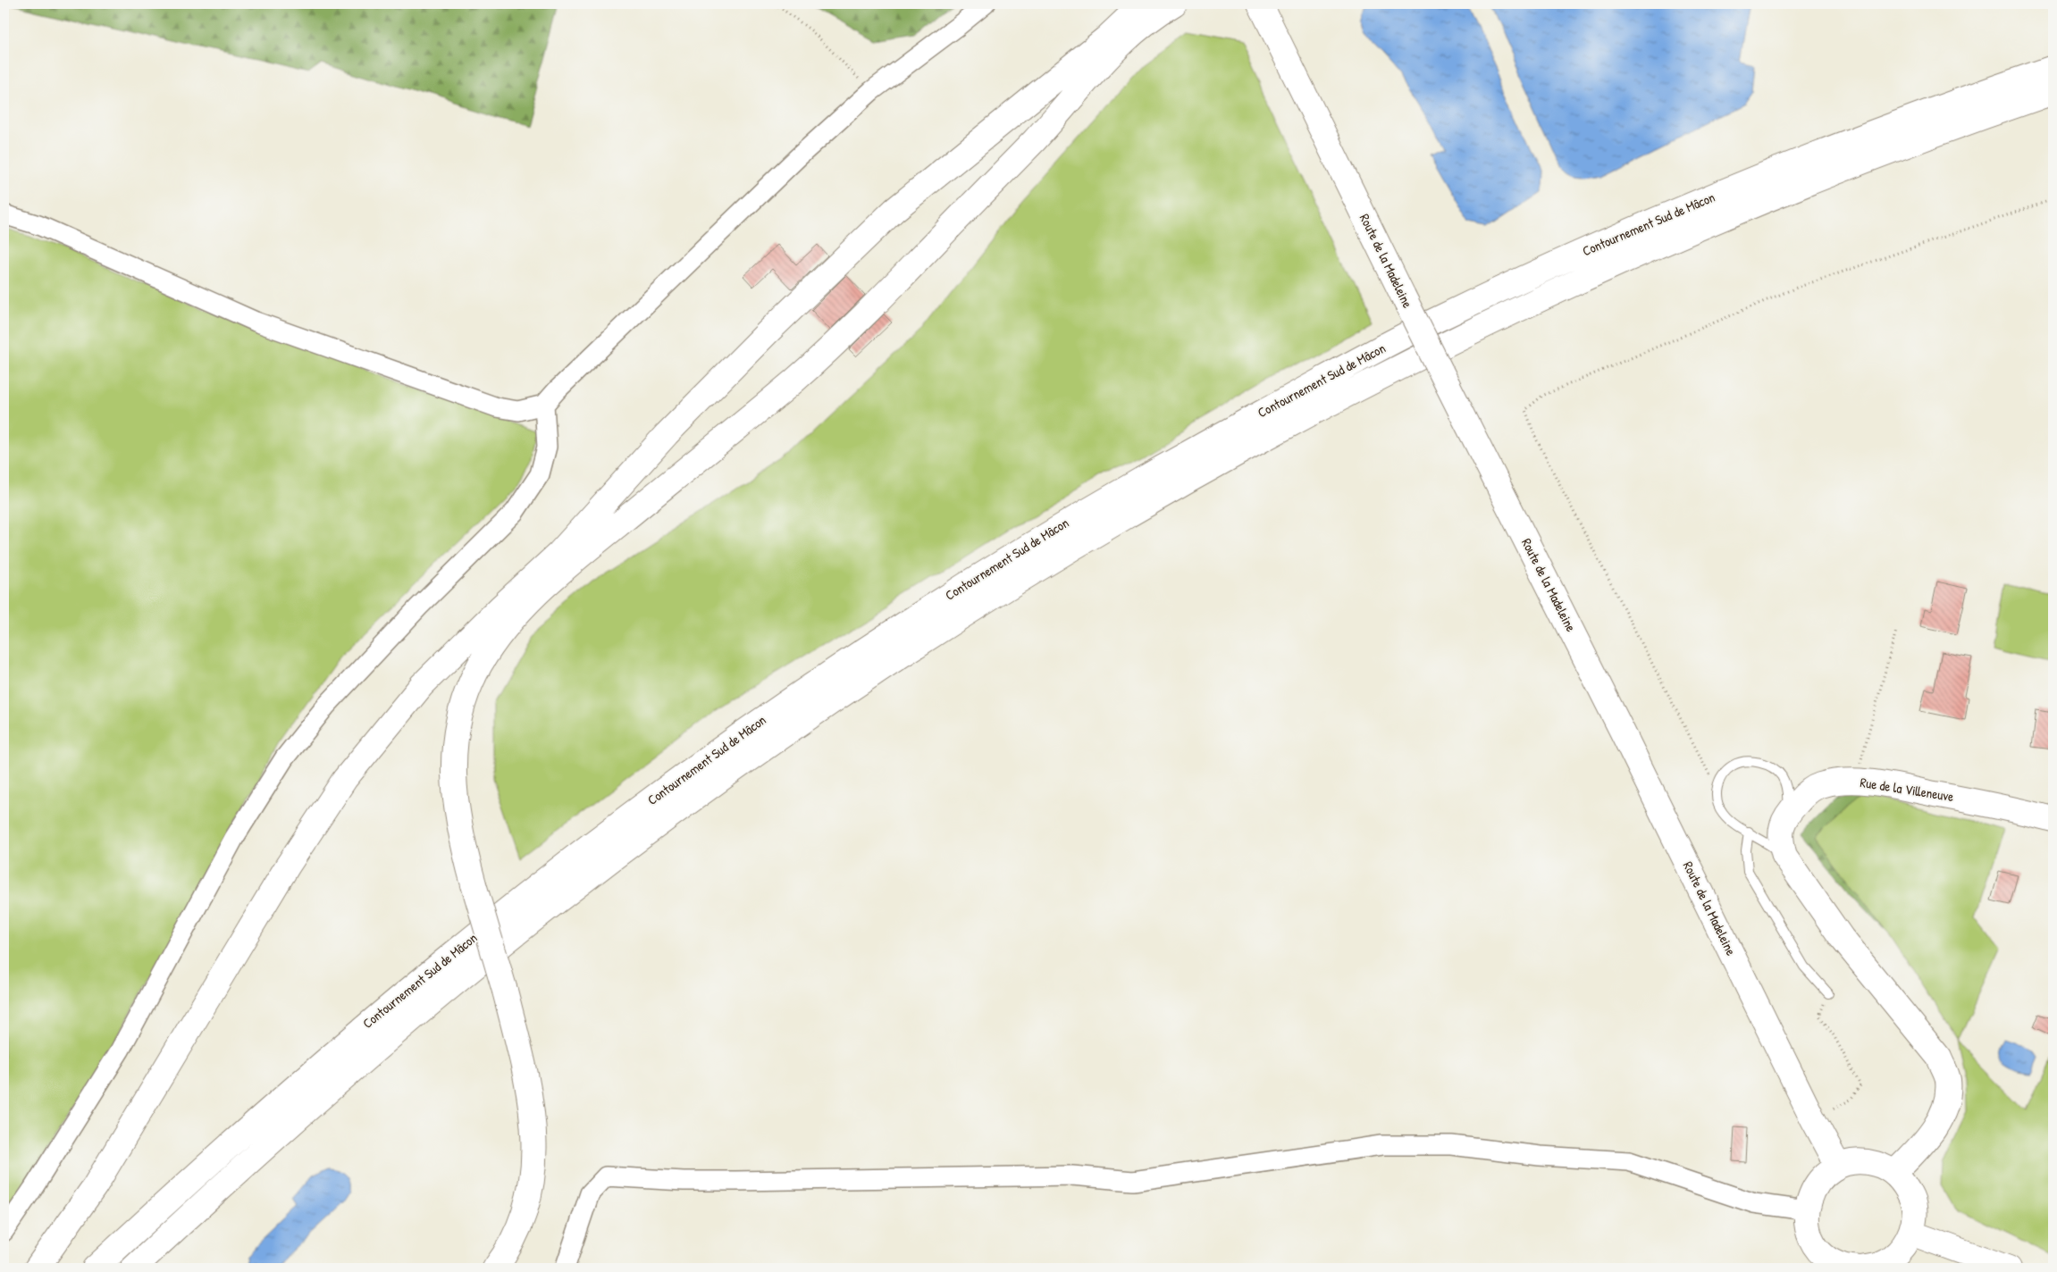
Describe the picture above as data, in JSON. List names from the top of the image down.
{
  "streets": {
    "main road": ["Contournement Sud de Mâcon", "Route de la Madeleine", "Rue de la Villeneuve"]
  }
}
